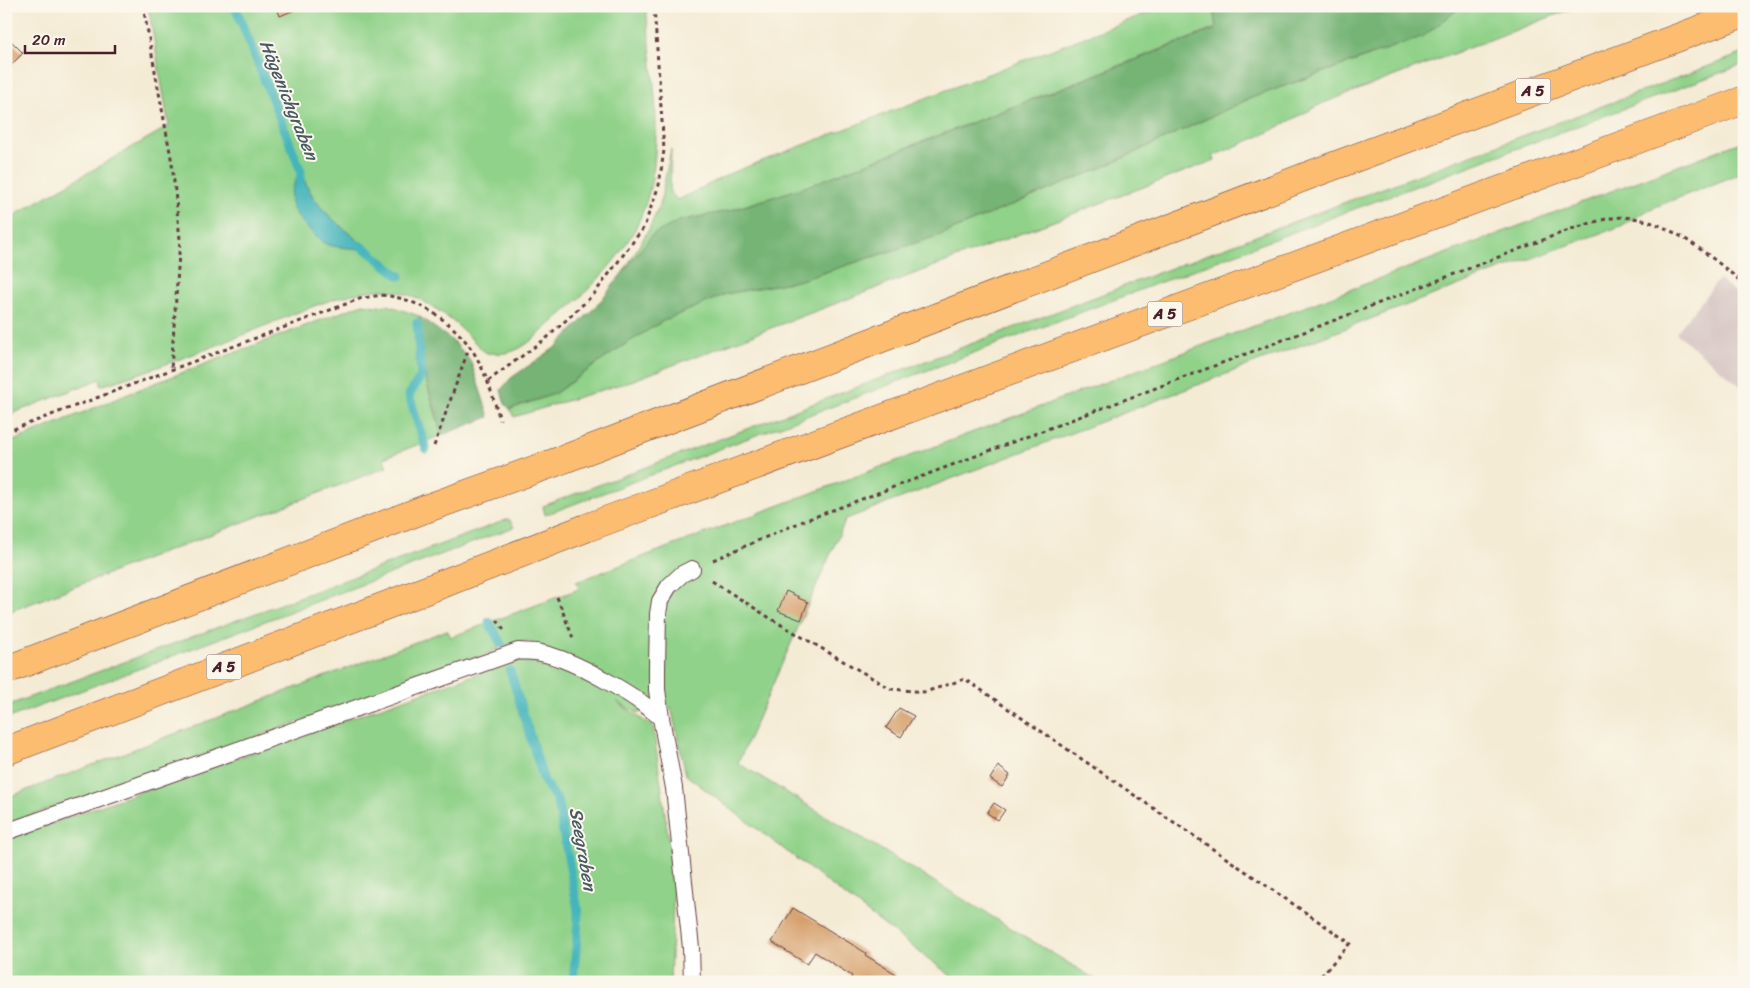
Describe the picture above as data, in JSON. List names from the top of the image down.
{
  "streets": {
    "highway": ["A 5"]
  },
  "water": ["Hägenichgraben", "Seegraben"],
  "scale_bar": "20 m"
}
